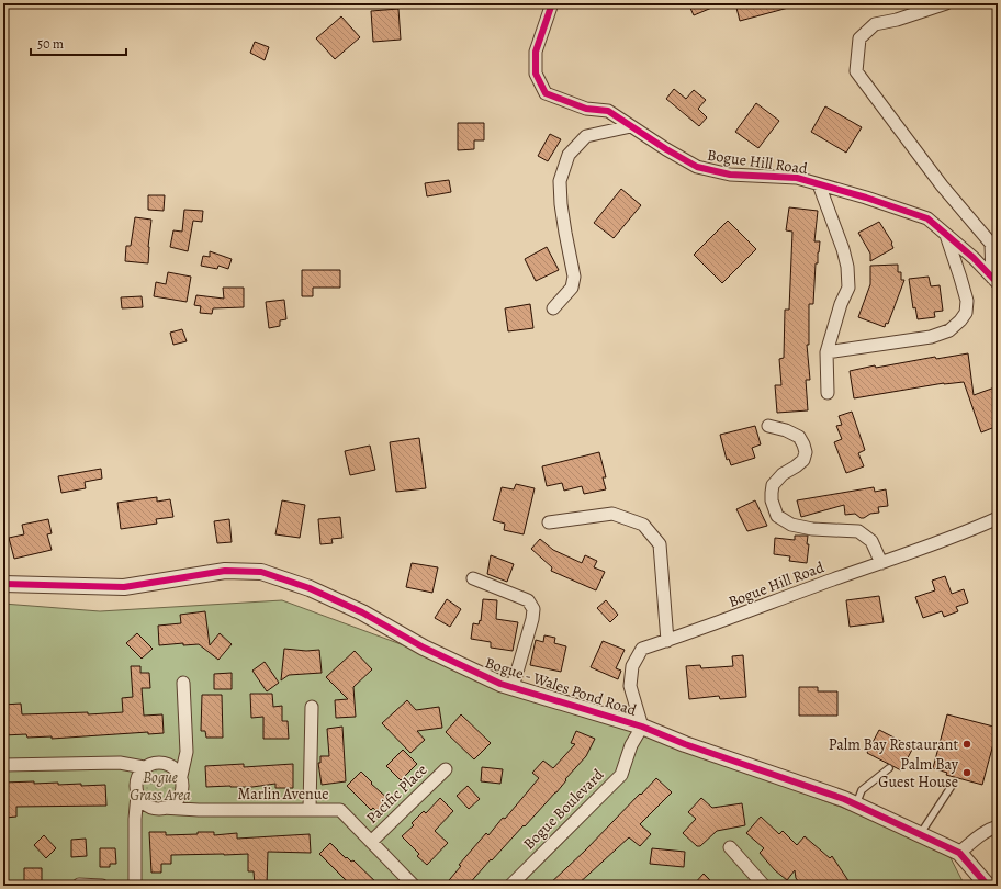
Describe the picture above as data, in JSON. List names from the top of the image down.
{
  "streets": {
    "street": [
      "Bogue Hill Road",
      "Bogue - Wales Pond Road",
      "Marlin Avenue",
      "Pacific Place",
      "Bogue Boulevard"
    ]
  },
  "crossings": [
    ["Bogue Hill Road", "Bogue - Wales Pond Road"],
    ["Bogue Hill Road", "Bogue Boulevard"],
    ["Bogue - Wales Pond Road", "Bogue Boulevard"],
    ["Marlin Avenue", "Pacific Place"]
  ],
  "parks": ["Bogue Grass Area"],
  "places": ["Palm Bay Restaurant", "Palm Bay Guest House"],
  "scale_bar": "50 m"
}
